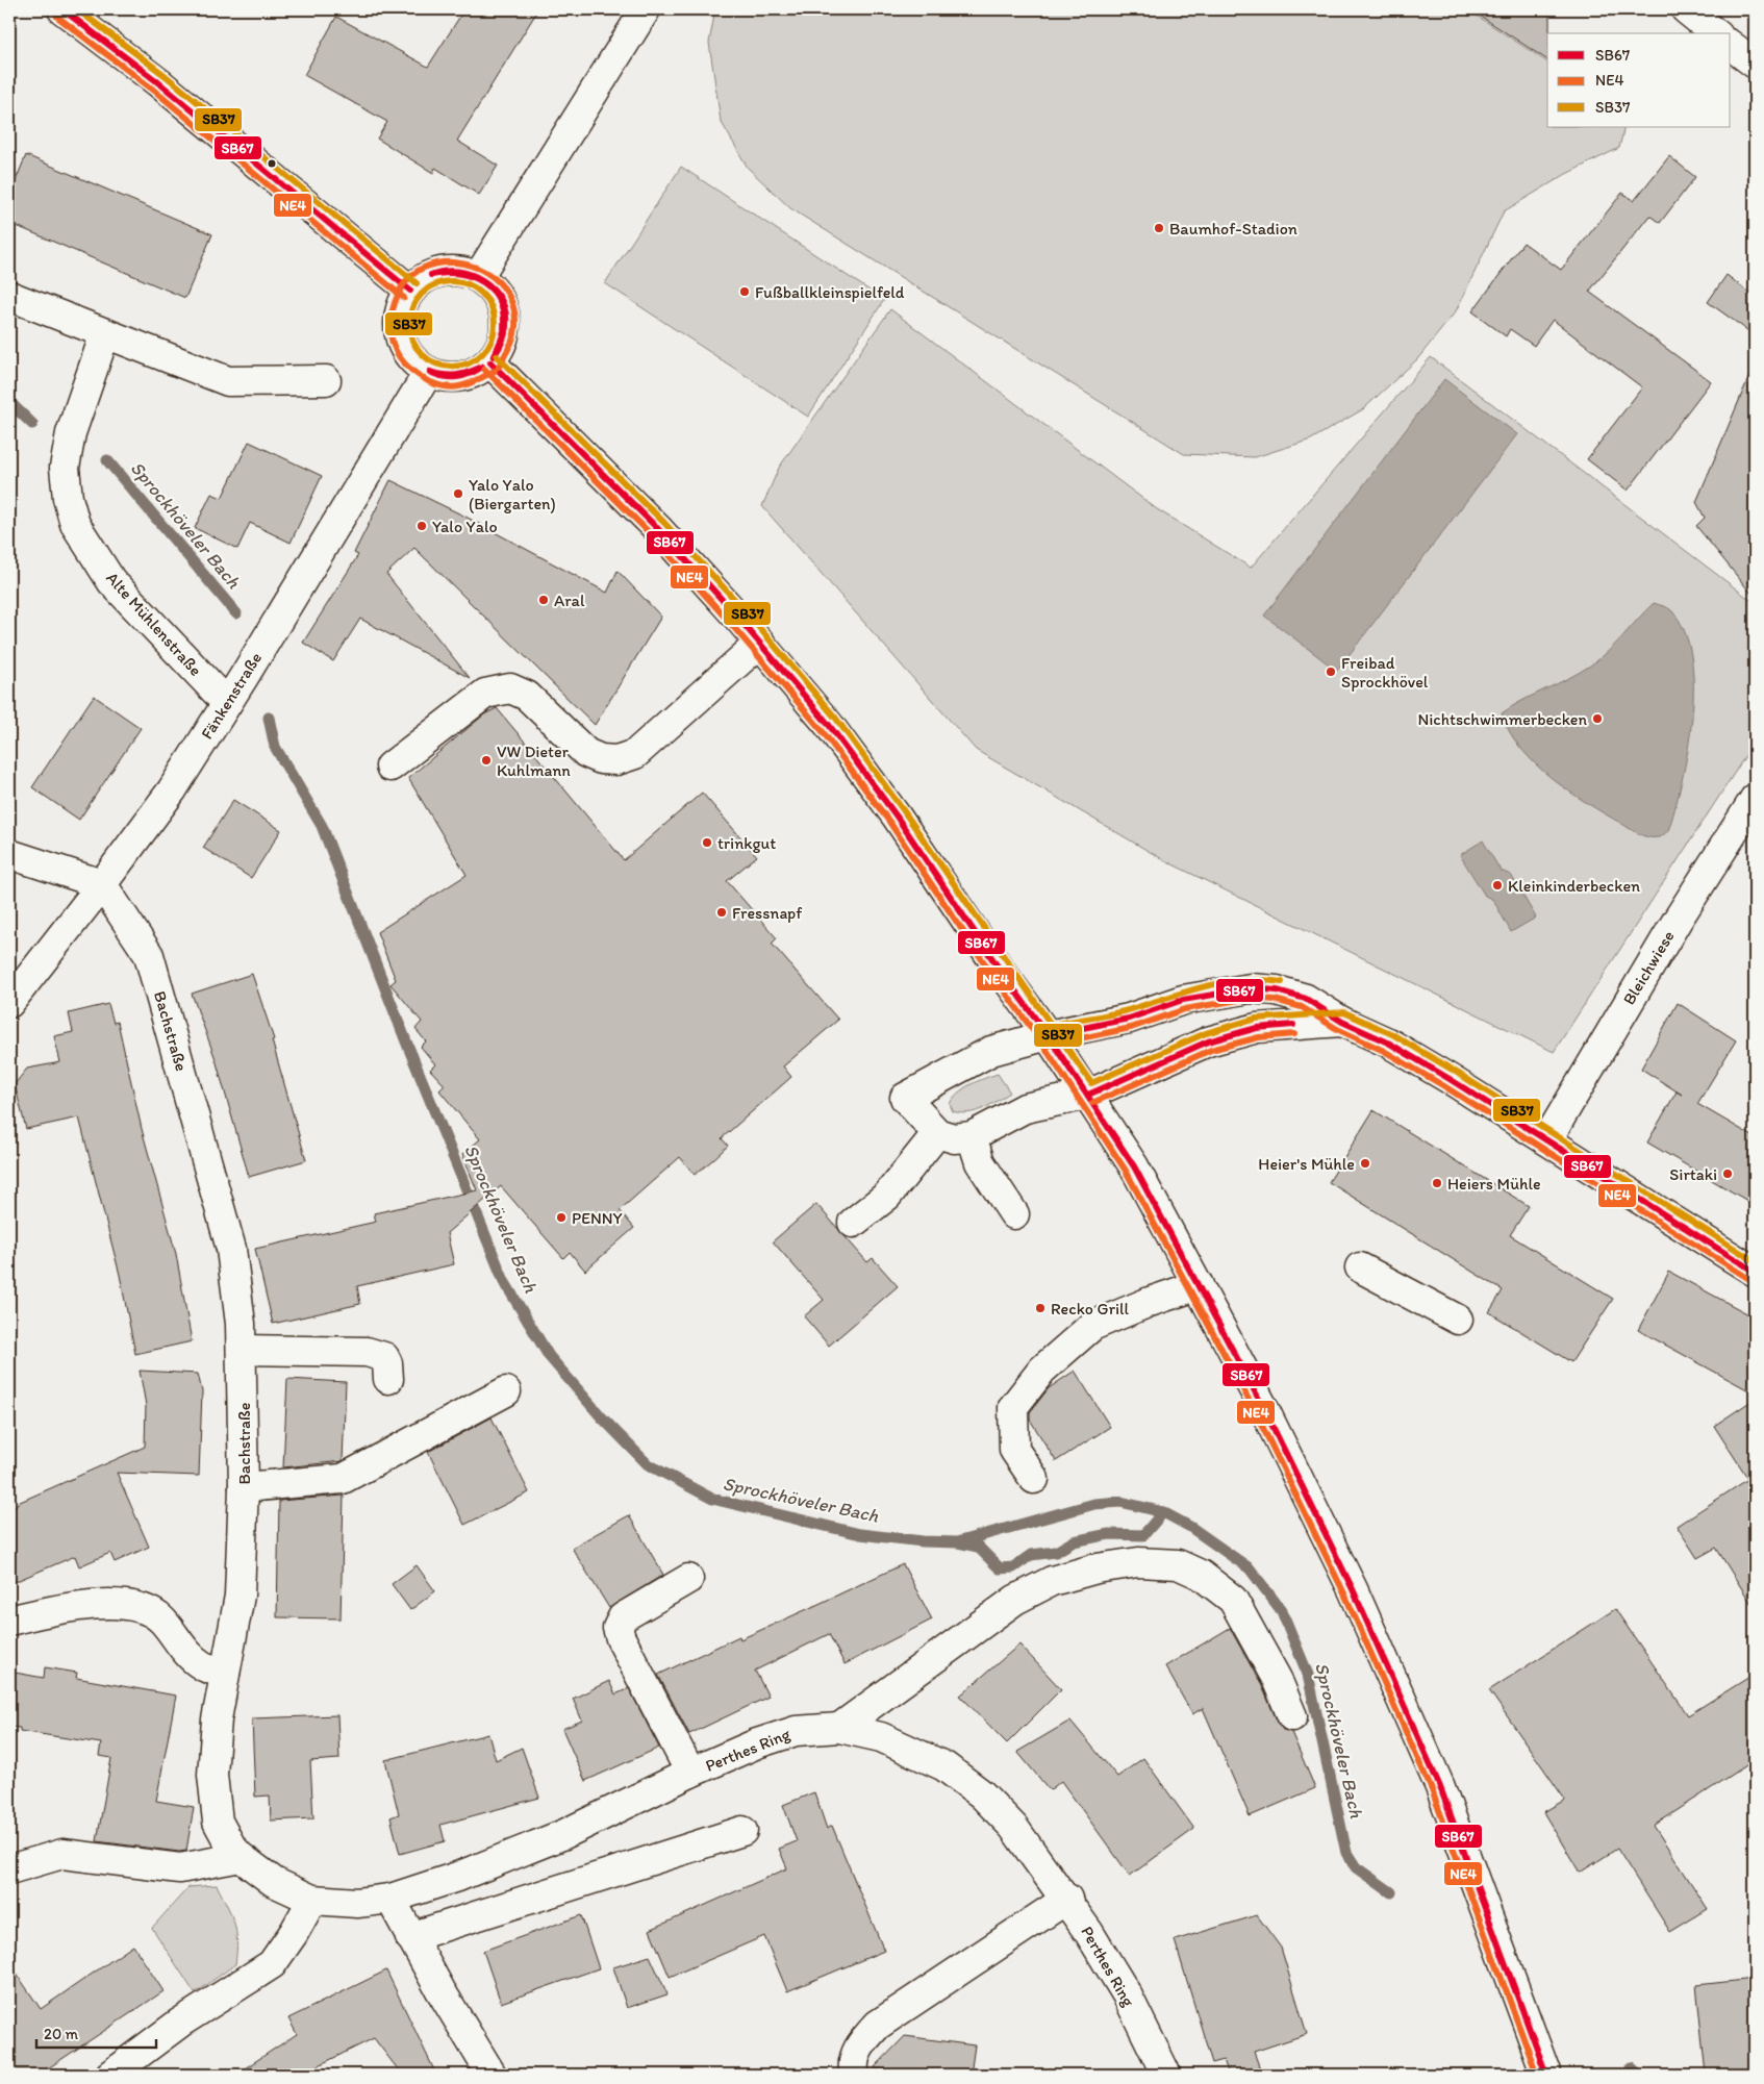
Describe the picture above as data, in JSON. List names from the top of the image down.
{
  "streets": {
    "street": [
      "Alte Mühlenstraße",
      "Fänkenstraße",
      "Bleichwiese",
      "Bachstraße",
      "Perthes Ring"
    ]
  },
  "crossings": [
    ["Alte Mühlenstraße", "Fänkenstraße"],
    ["Fänkenstraße", "Bachstraße"],
    ["Bachstraße", "Perthes Ring"]
  ],
  "water": ["Sprockhöveler Bach"],
  "places": [
    "Baumhof-Stadion",
    "Fußballkleinspielfeld",
    "Yalo Yalo (Biergarten)",
    "Yalo Yalo",
    "Aral",
    "Freibad Sprockhövel",
    "Nichtschwimmerbecken",
    "VW Dieter Kuhlmann",
    "trinkgut",
    "Kleinkinderbecken",
    "Fressnapf",
    "Heier's Mühle",
    "Sirtaki",
    "Heiers Mühle",
    "PENNY",
    "Recko Grill"
  ],
  "lines": ["transit line SB67", "transit line SB37", "transit line NE4"],
  "legend": ["SB67", "NE4", "SB37"],
  "scale_bar": "20 m"
}
